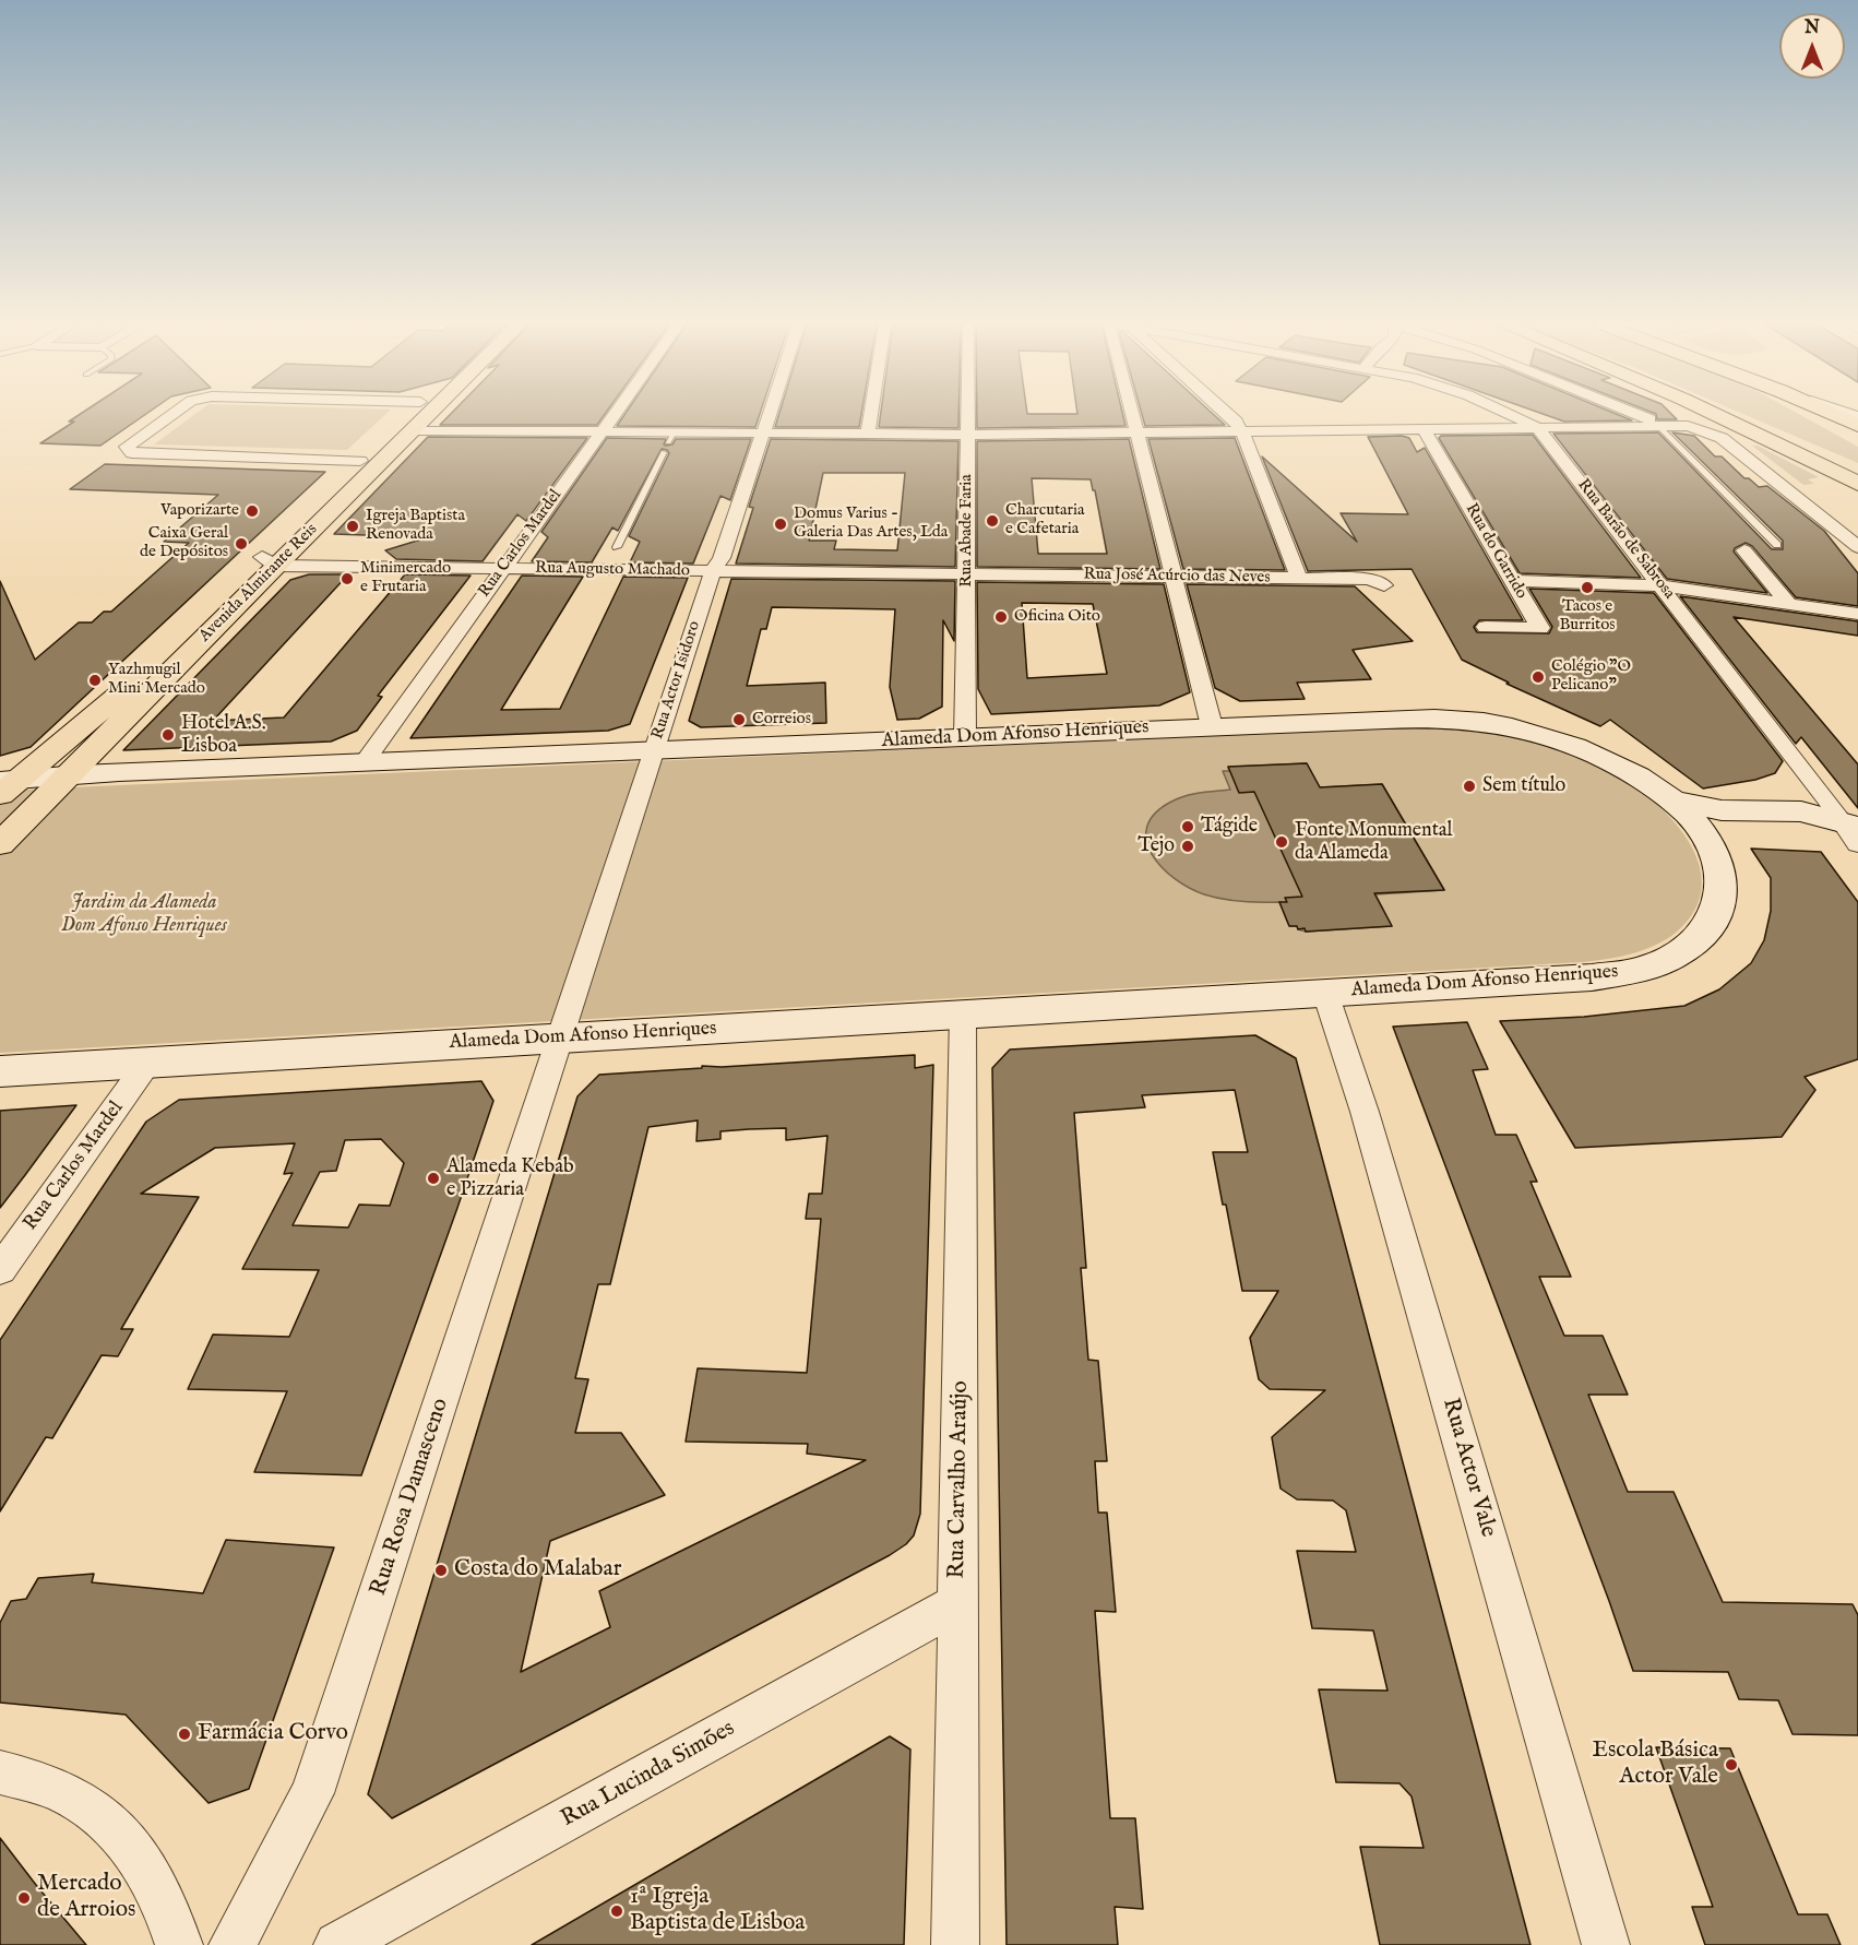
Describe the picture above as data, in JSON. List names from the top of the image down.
{
  "streets": {
    "main road": ["Avenida Almirante Reis", "Alameda Dom Afonso Henriques"],
    "street": [
      "Rua Abade Faria",
      "Rua Barão de Sabrosa",
      "Rua Carlos Mardel",
      "Rua do Garrido",
      "Rua Augusto Machado",
      "Rua José Acúrcio das Neves",
      "Rua Actor Isidoro",
      "Rua Actor Vale",
      "Rua Carvalho Araújo",
      "Rua Rosa Damasceno",
      "Rua Lucinda Simões"
    ]
  },
  "crossings": [
    ["Rua Abade Faria", "Rua Augusto Machado"],
    ["Rua Abade Faria", "Rua José Acúrcio das Neves"],
    ["Rua Abade Faria", "Alameda Dom Afonso Henriques"],
    ["Rua Carlos Mardel", "Rua Augusto Machado"],
    ["Rua Carlos Mardel", "Alameda Dom Afonso Henriques"],
    ["Rua Augusto Machado", "Rua José Acúrcio das Neves"],
    ["Rua Augusto Machado", "Avenida Almirante Reis"],
    ["Rua Augusto Machado", "Rua Actor Isidoro"],
    ["Avenida Almirante Reis", "Alameda Dom Afonso Henriques"],
    ["Rua Actor Isidoro", "Alameda Dom Afonso Henriques"],
    ["Rua Actor Isidoro", "Rua Rosa Damasceno"],
    ["Alameda Dom Afonso Henriques", "Rua Actor Vale"],
    ["Alameda Dom Afonso Henriques", "Rua Carvalho Araújo"],
    ["Alameda Dom Afonso Henriques", "Rua Rosa Damasceno"],
    ["Rua Carvalho Araújo", "Rua Lucinda Simões"]
  ],
  "parks": ["Jardim da Alameda Dom Afonso Henriques"],
  "places": [
    "Vaporizarte",
    "Charcutaria e Cafetaria",
    "Domus Varius - Galeria Das Artes, Lda",
    "Igreja Baptista Renovada",
    "Caixa Geral de Depósitos",
    "Minimercado e Frutaria",
    "Tacos e Burritos",
    "Oficina Oito",
    "Colégio \"O Pelicano\"",
    "Yazhmugil Mini Mercado",
    "Correios",
    "Hotel A.S. Lisboa",
    "Sem título",
    "Tágide",
    "Fonte Monumental da Alameda",
    "Tejo",
    "Alameda Kebab e Pizzaria",
    "Costa do Malabar",
    "Farmácia Corvo",
    "Escola Básica Actor Vale",
    "Mercado de Arroios",
    "1ª Igreja Baptista de Lisboa"
  ],
  "north": "top"
}
